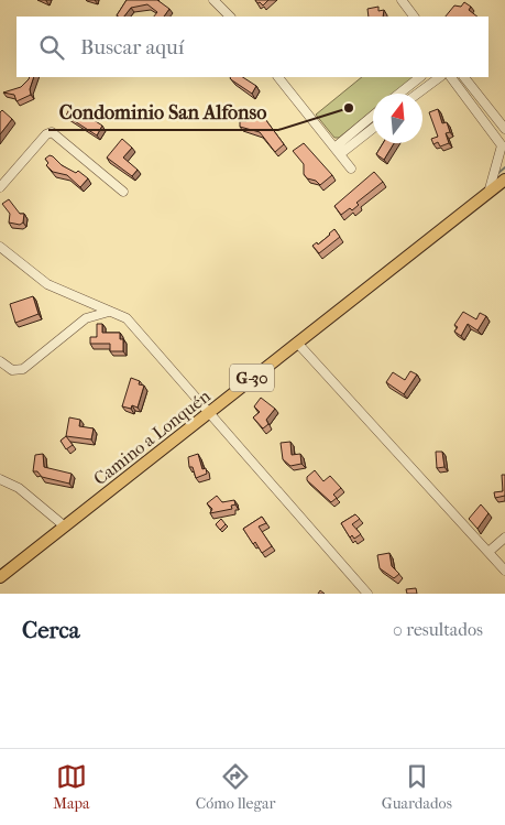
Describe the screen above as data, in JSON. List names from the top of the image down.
{
  "streets": {
    "main road": ["G-30", "Camino a Lonquén"]
  },
  "places": ["Condominio San Alfonso"],
  "north": "top",
  "page": {
    "search": "Buscar aquí",
    "heading": ["Cerca", "0 resultados"],
    "nav": ["Mapa", "Cómo llegar", "Guardados"]
  }
}
